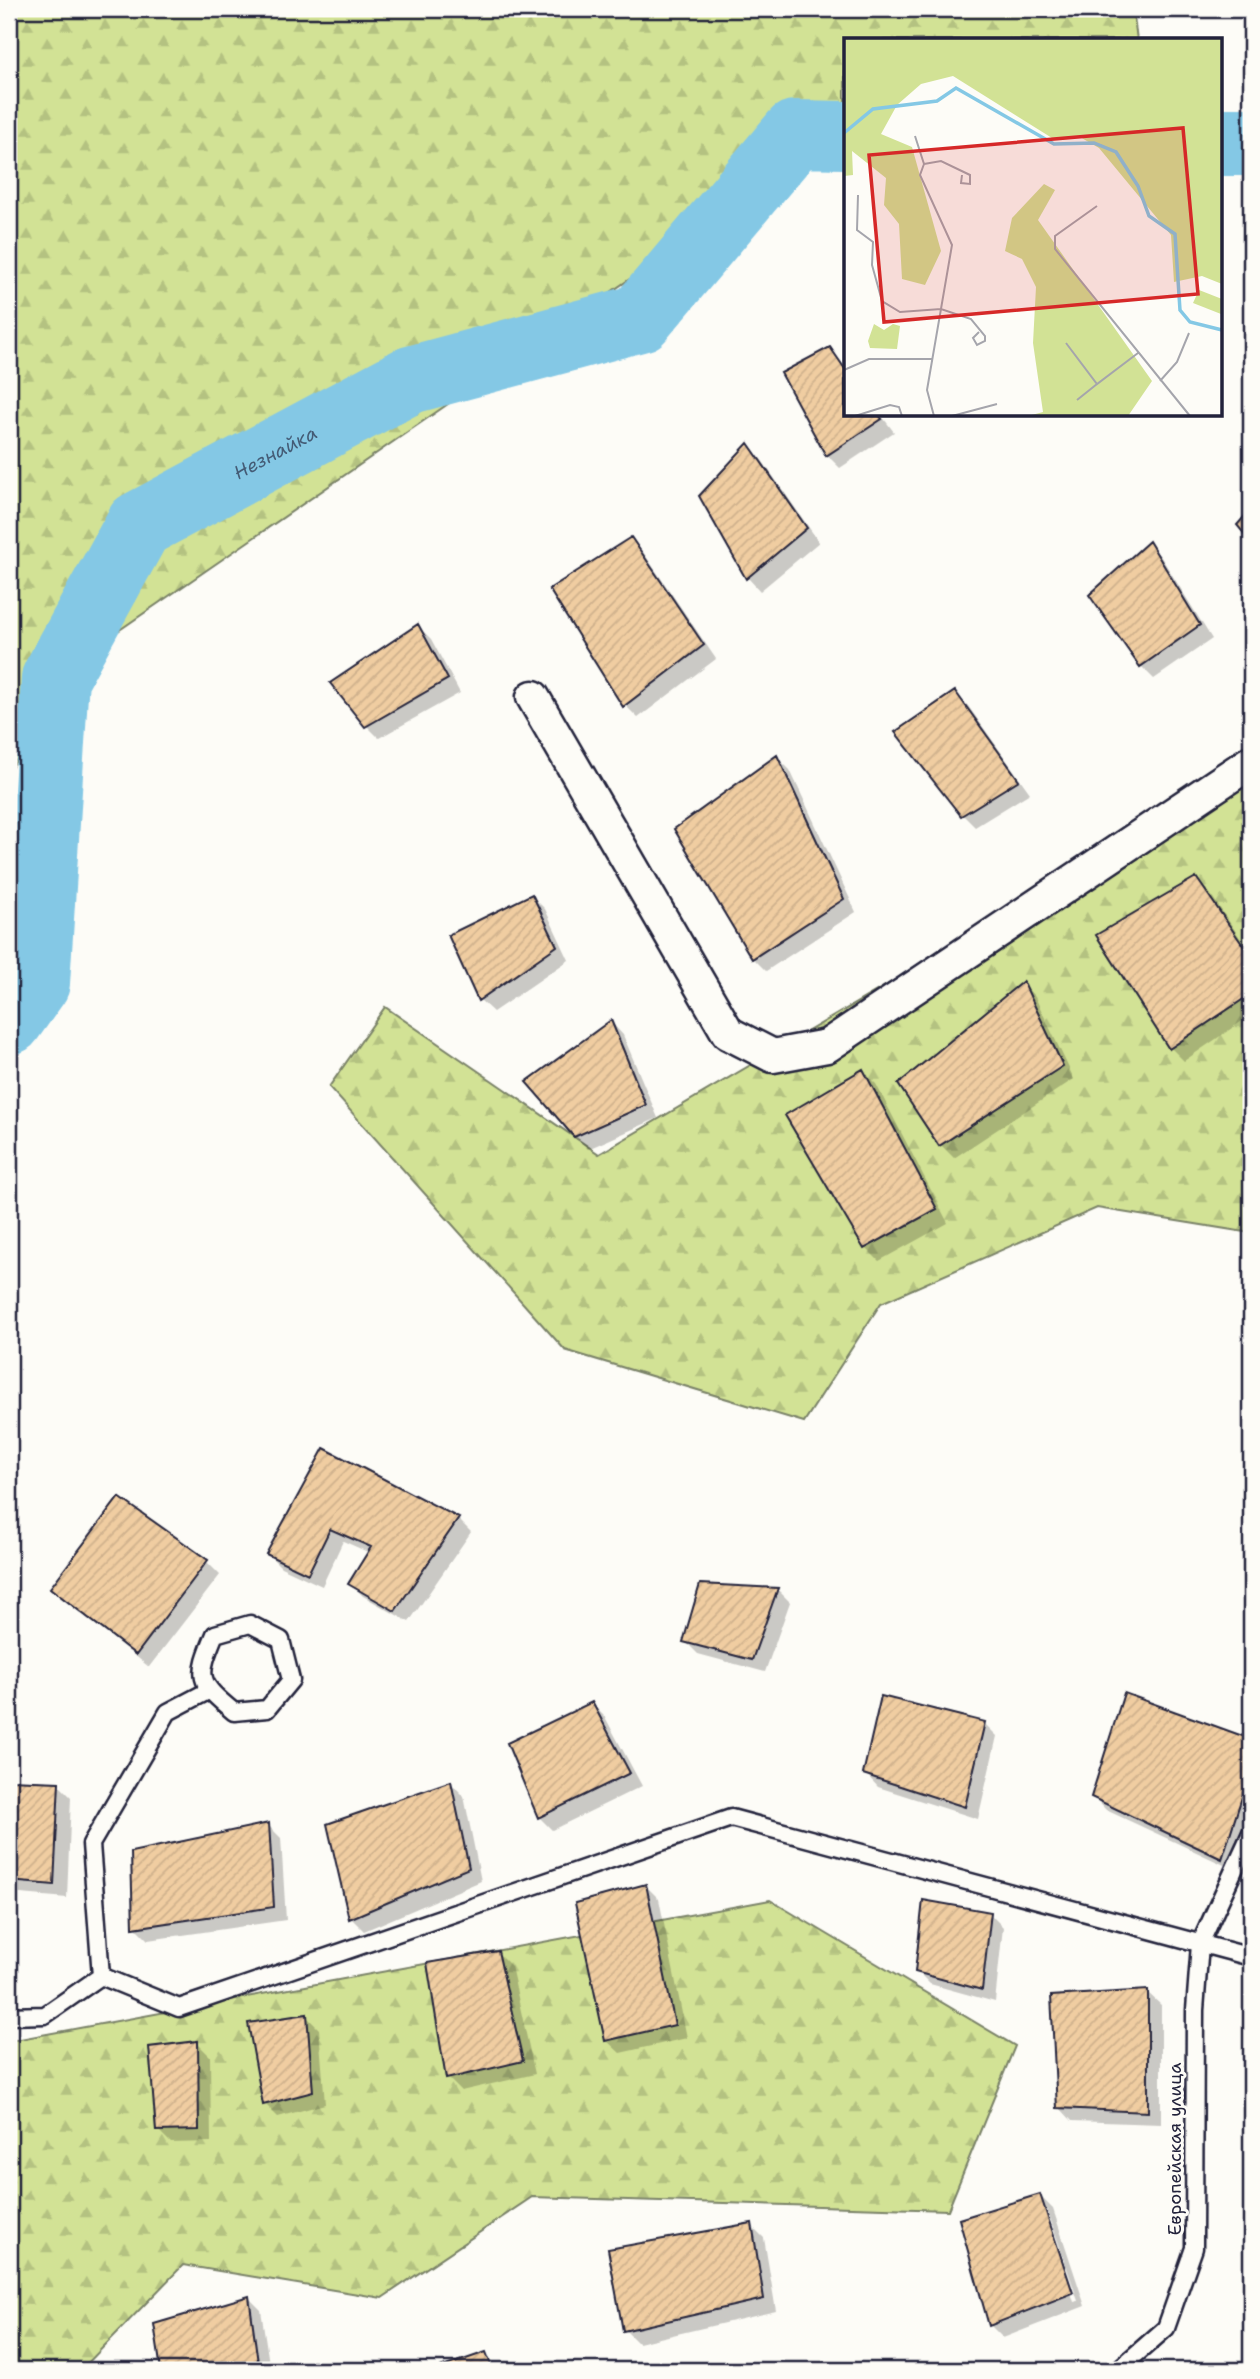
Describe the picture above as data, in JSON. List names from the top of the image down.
{
  "streets": {
    "lane": ["Европейская улица"]
  },
  "water": ["Незнайка"]
}
